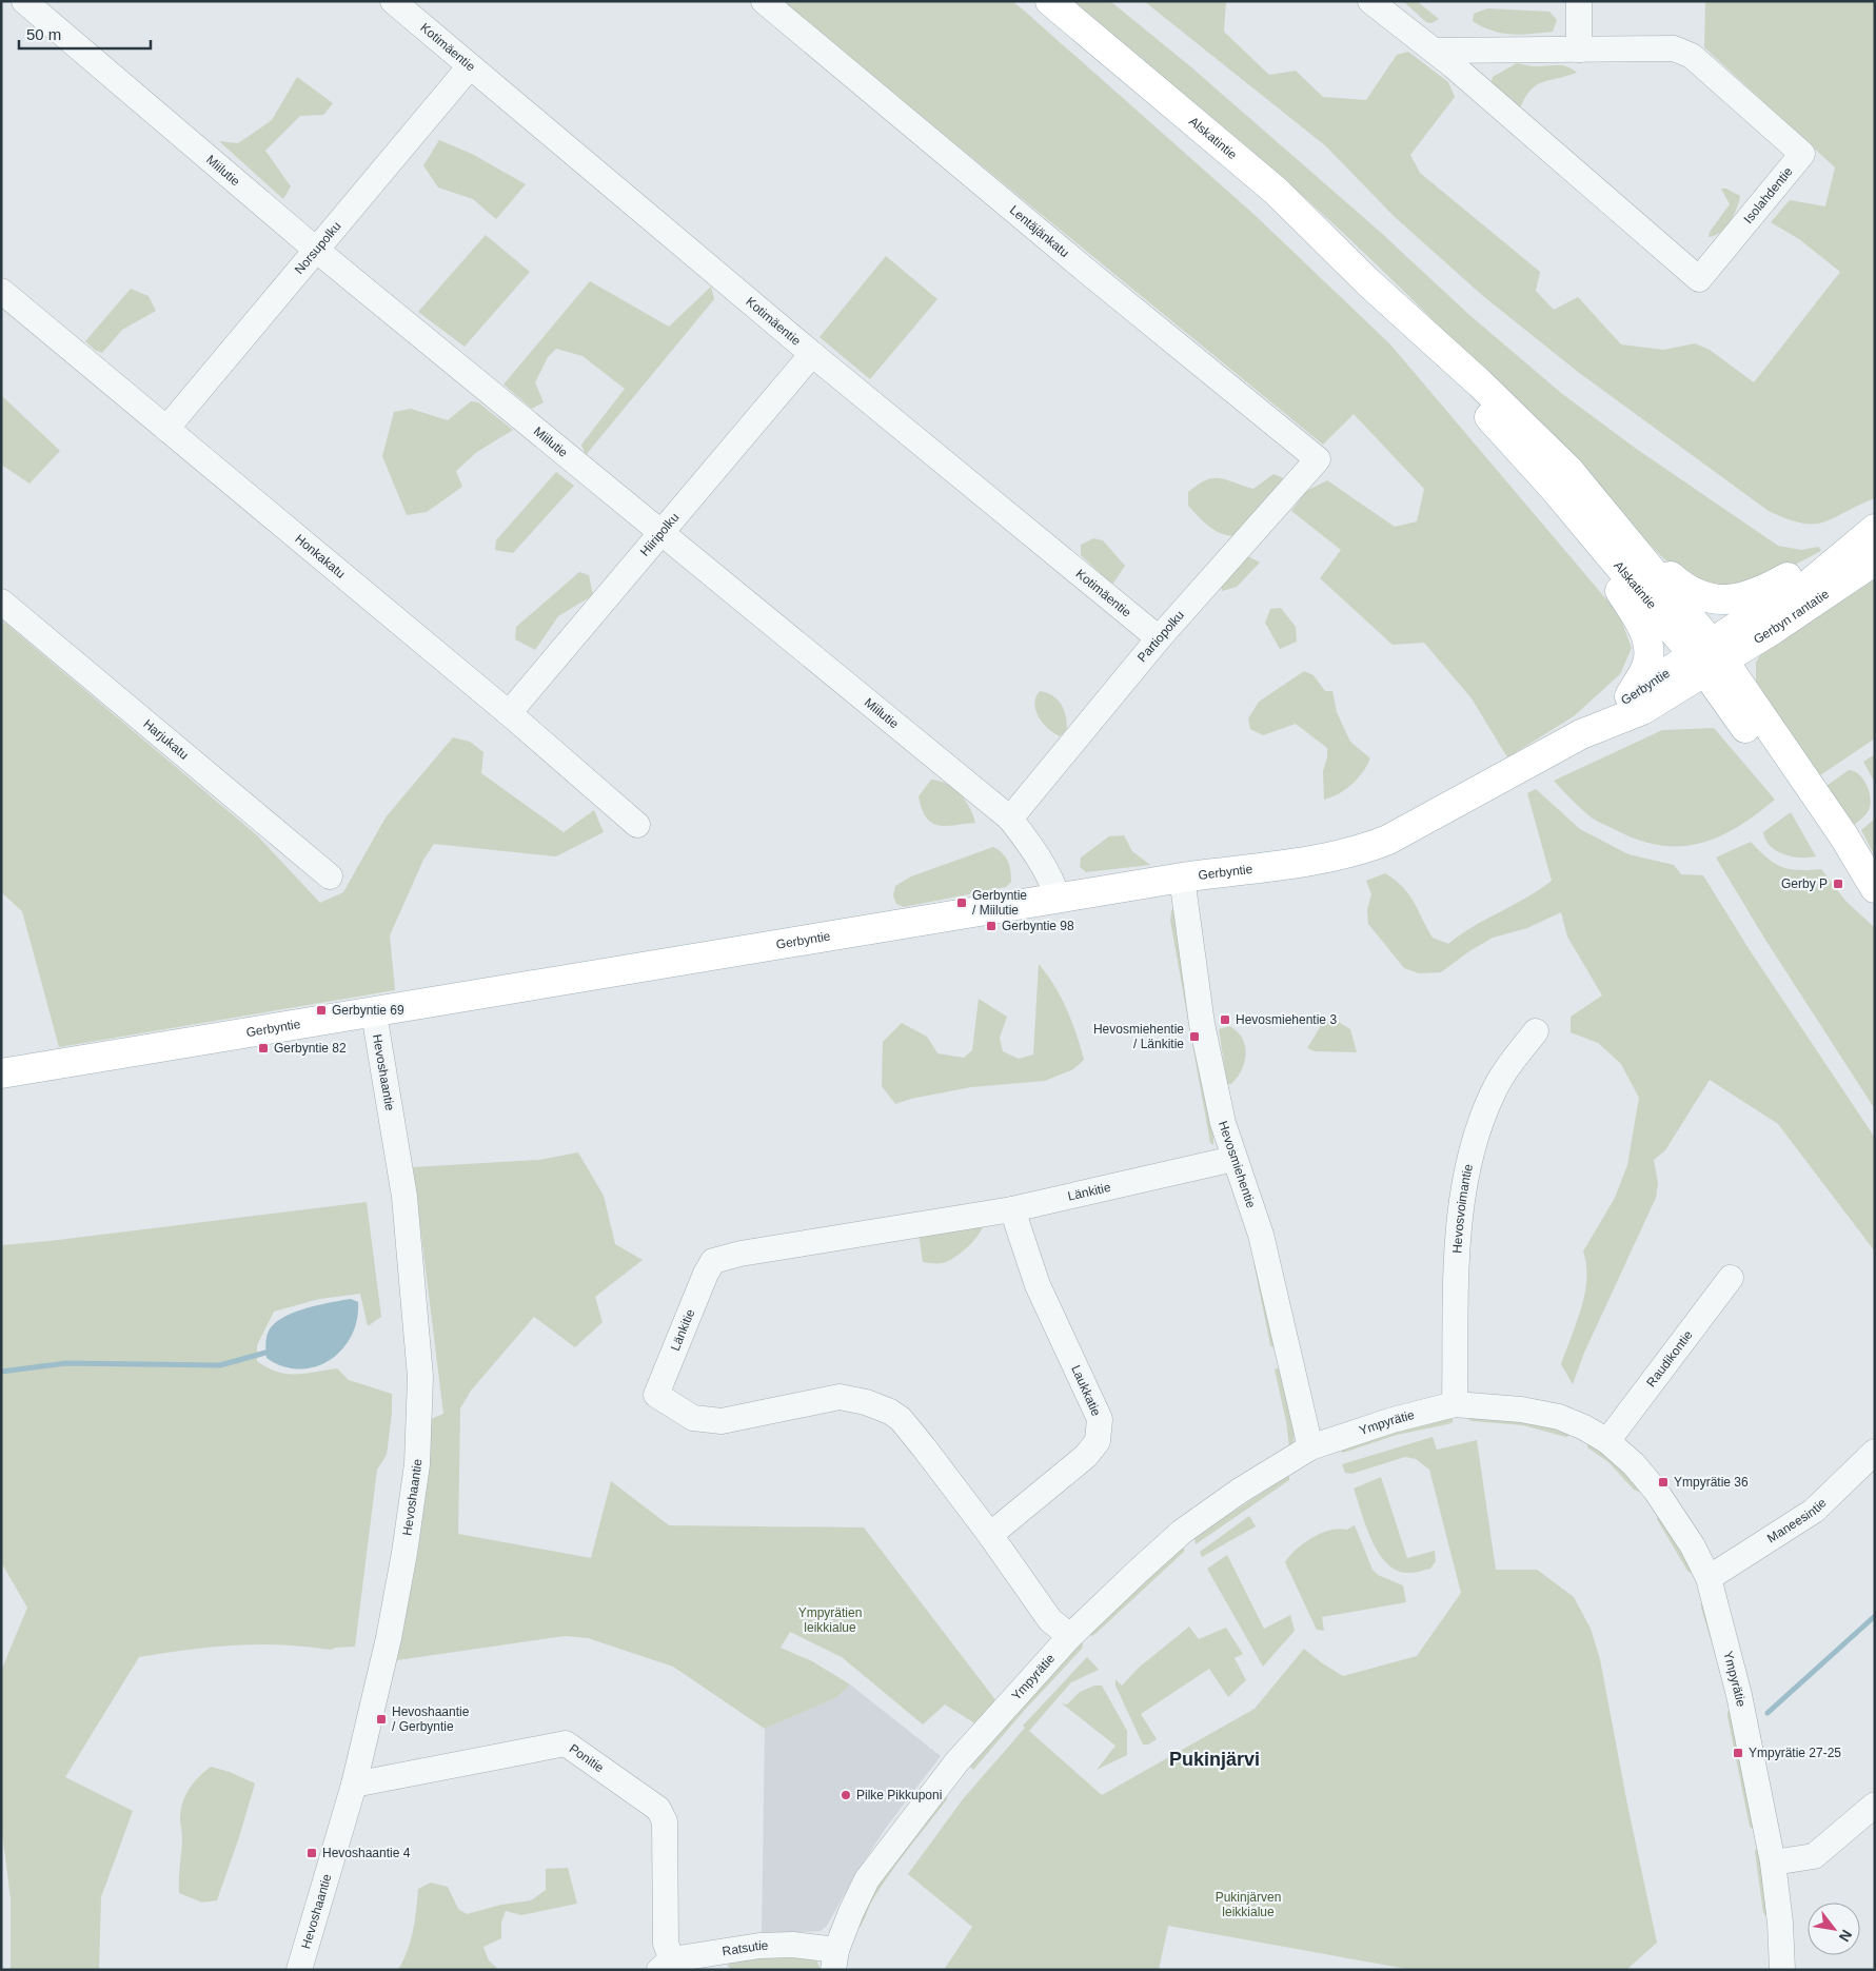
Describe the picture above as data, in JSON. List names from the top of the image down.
{
  "streets": {
    "main road": ["Alskatintie", "Gerbyn rantatie", "Gerbyntie"],
    "street": [
      "Kotimäentie",
      "Miilutie",
      "Isolahdentie",
      "Lentäjänkatu",
      "Norsupolku",
      "Hiiripolku",
      "Honkakatu",
      "Partiopolku",
      "Harjukatu",
      "Hevoshaantie",
      "Hevosmiehentie",
      "Länkitie",
      "Hevosvoimantie",
      "Raudikontie",
      "Laukkatie",
      "Ympyrätie",
      "Maneesintie",
      "Ponitie",
      "Ratsutie"
    ]
  },
  "crossings": [
    ["Kotimäentie", "Norsupolku"],
    ["Kotimäentie", "Hiiripolku"],
    ["Kotimäentie", "Partiopolku"],
    ["Alskatintie", "Gerbyn rantatie"],
    ["Alskatintie", "Gerbyntie"],
    ["Miilutie", "Norsupolku"],
    ["Miilutie", "Hiiripolku"],
    ["Miilutie", "Partiopolku"],
    ["Miilutie", "Gerbyntie"],
    ["Lentäjänkatu", "Partiopolku"],
    ["Norsupolku", "Honkakatu"],
    ["Hiiripolku", "Honkakatu"],
    ["Gerbyn rantatie", "Gerbyntie"],
    ["Gerbyntie", "Hevoshaantie"],
    ["Gerbyntie", "Hevosmiehentie"],
    ["Hevoshaantie", "Ponitie"],
    ["Hevosmiehentie", "Länkitie"],
    ["Hevosmiehentie", "Ympyrätie"],
    ["Länkitie", "Laukkatie"],
    ["Länkitie", "Ympyrätie"],
    ["Hevosvoimantie", "Ympyrätie"],
    ["Raudikontie", "Ympyrätie"],
    ["Ympyrätie", "Maneesintie"],
    ["Ympyrätie", "Ratsutie"],
    ["Ponitie", "Ratsutie"]
  ],
  "districts": ["Pukinjärvi"],
  "parks": ["Ympyrätien leikkialue", "Pukinjärven leikkialue"],
  "places": {
    "transit": [
      "Gerby P",
      "Gerbyntie / Miilutie",
      "Gerbyntie 98",
      "Gerbyntie 69",
      "Hevosmiehentie 3",
      "Hevosmiehentie / Länkitie",
      "Gerbyntie 82",
      "Ympyrätie 36",
      "Hevoshaantie / Gerbyntie",
      "Ympyrätie 27-25",
      "Hevoshaantie 4"
    ],
    "other": ["Pilke Pikkuponi"]
  },
  "scale_bar": "50 m",
  "north": "bottom right"
}
